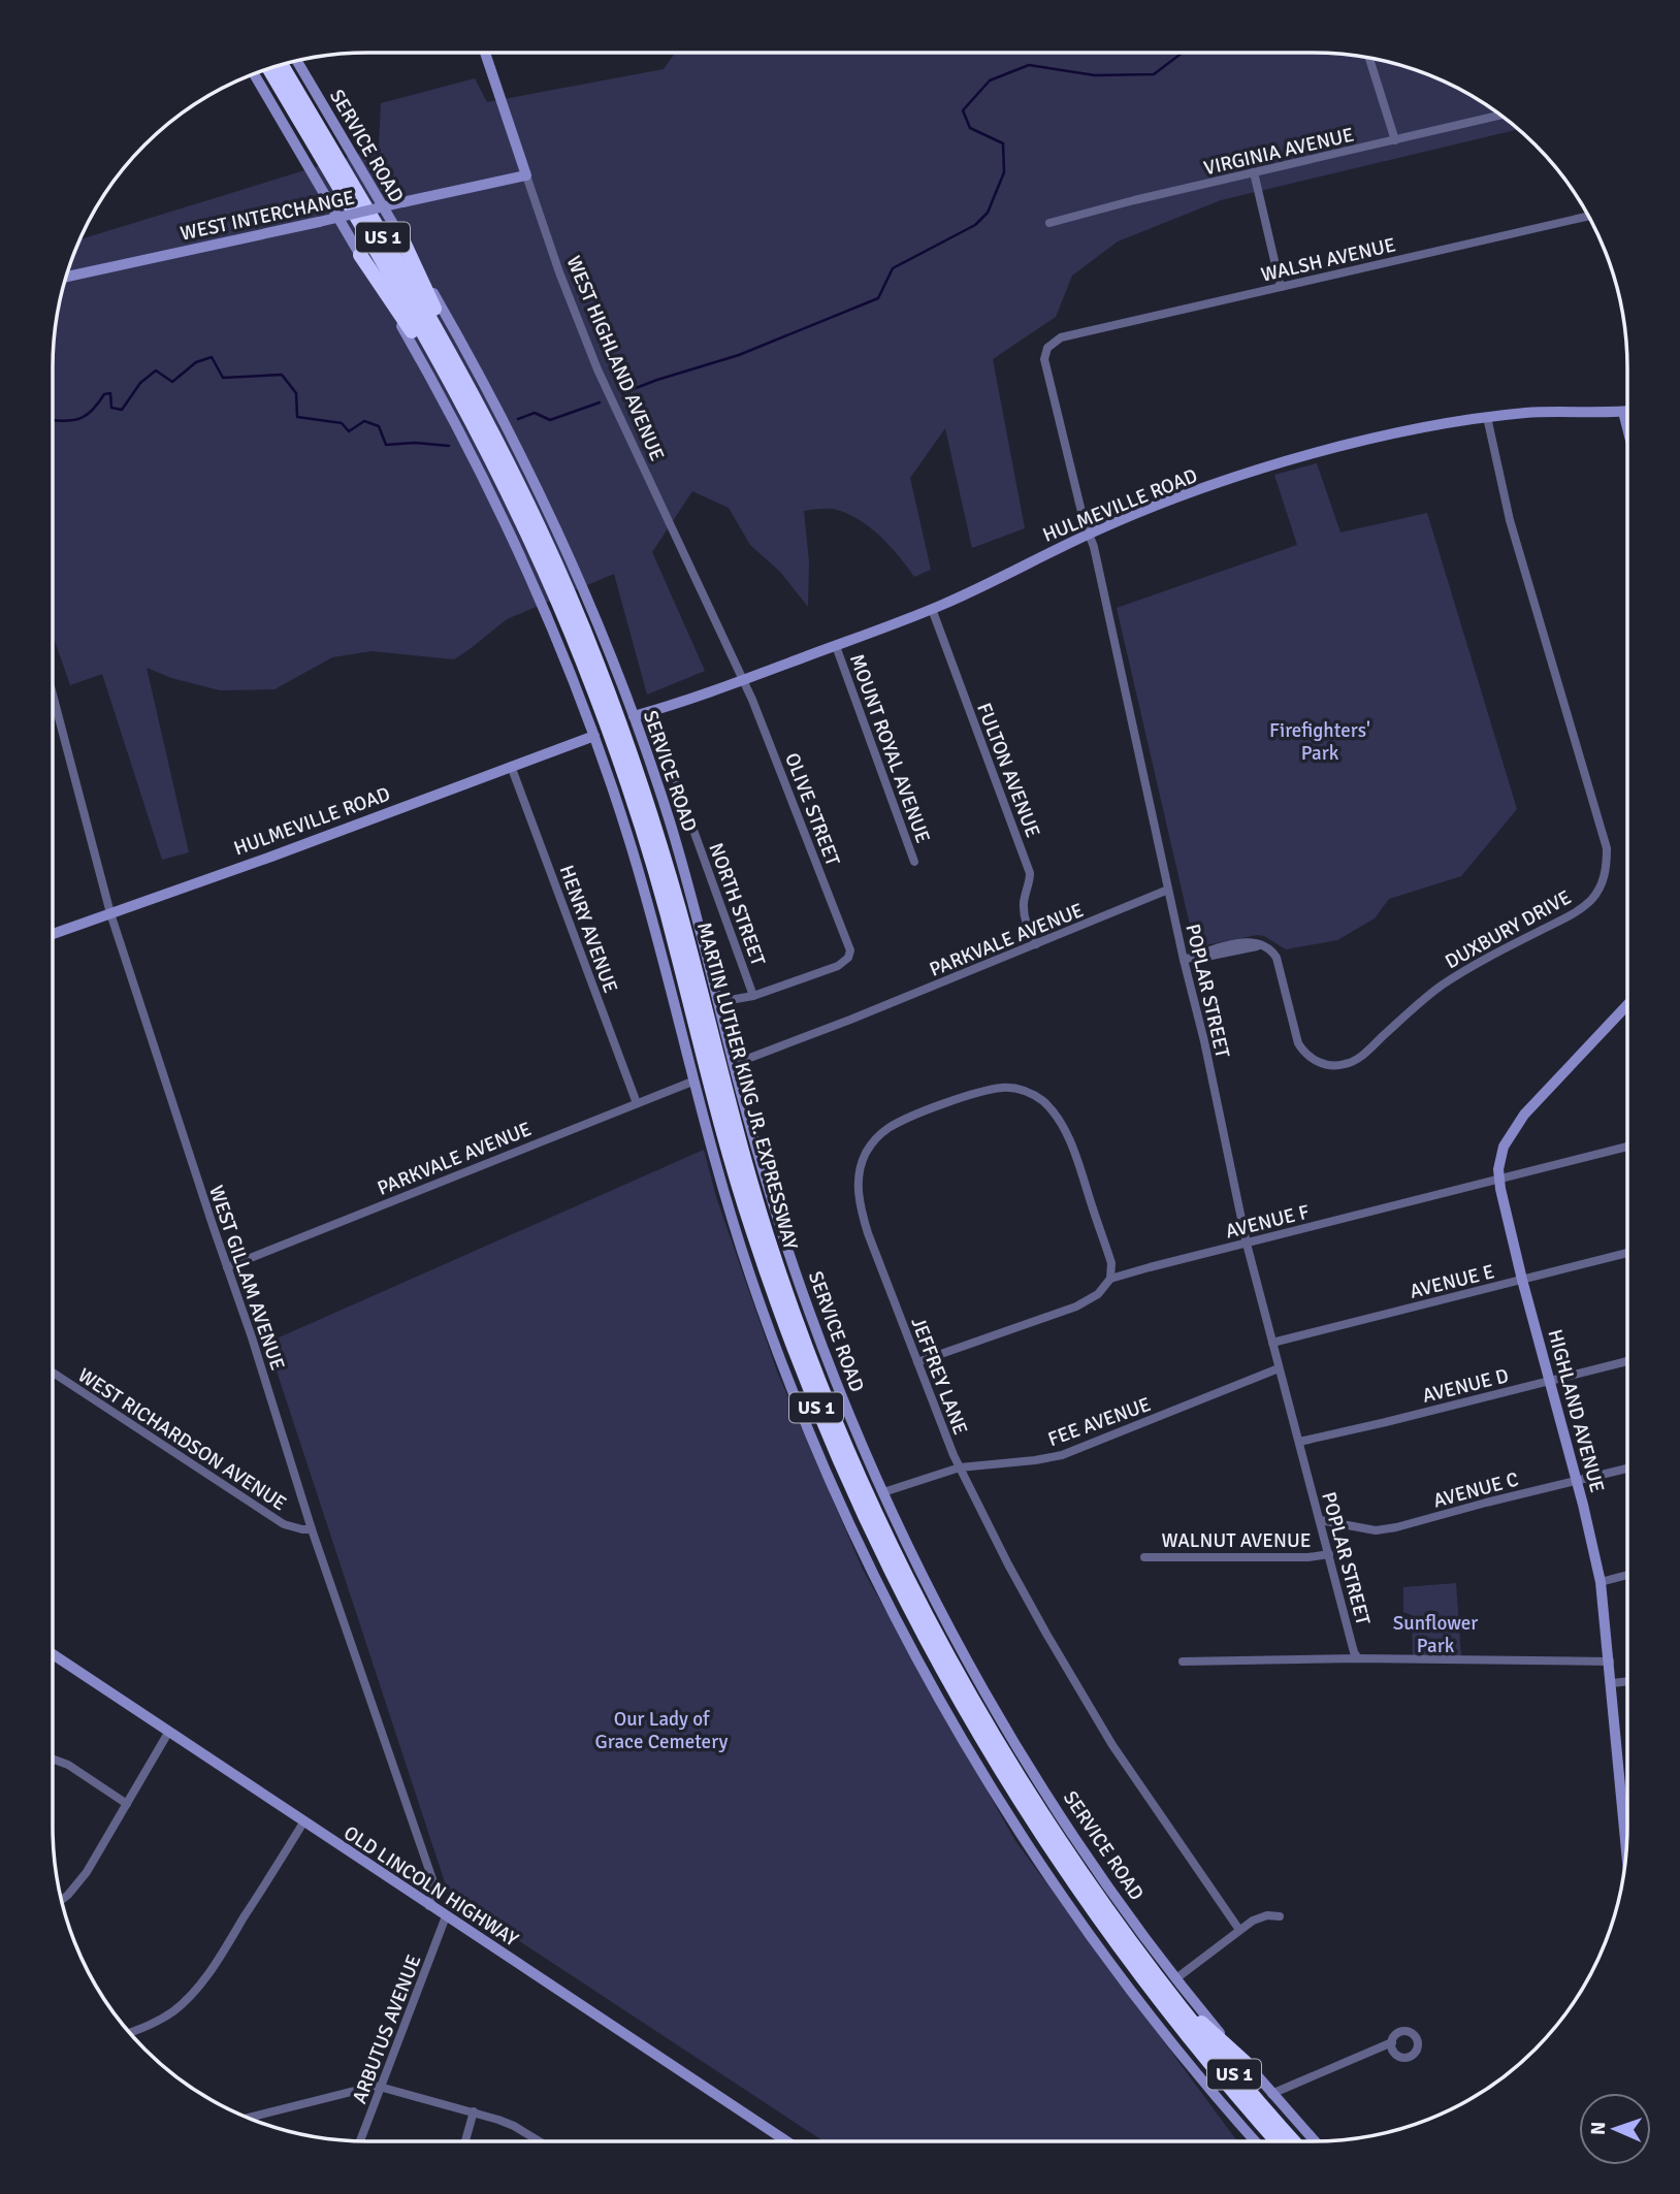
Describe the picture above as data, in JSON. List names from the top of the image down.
{
  "streets": {
    "highway": ["US 1", "MARTIN LUTHER KING JR. EXPRESSWAY"],
    "street": [
      "SERVICE ROAD",
      "VIRGINIA AVENUE",
      "WEST INTERCHANGE",
      "WALSH AVENUE",
      "WEST HIGHLAND AVENUE",
      "HULMEVILLE ROAD",
      "MOUNT ROYAL AVENUE",
      "FULTON AVENUE",
      "OLIVE STREET",
      "NORTH STREET",
      "HENRY AVENUE",
      "DUXBURY DRIVE",
      "PARKVALE AVENUE",
      "POPLAR STREET",
      "AVENUE F",
      "WEST GILLAM AVENUE",
      "AVENUE E",
      "JEFFREY LANE",
      "AVENUE D",
      "HIGHLAND AVENUE",
      "FEE AVENUE",
      "WEST RICHARDSON AVENUE",
      "AVENUE C",
      "WALNUT AVENUE",
      "OLD LINCOLN HIGHWAY",
      "ARBUTUS AVENUE"
    ]
  },
  "crossings": [
    ["SERVICE ROAD", "HULMEVILLE ROAD"],
    ["SERVICE ROAD", "PARKVALE AVENUE"],
    ["SERVICE ROAD", "FEE AVENUE"],
    ["WEST INTERCHANGE", "WEST HIGHLAND AVENUE"],
    ["WALSH AVENUE", "POPLAR STREET"],
    ["WEST HIGHLAND AVENUE", "HULMEVILLE ROAD"],
    ["WEST HIGHLAND AVENUE", "OLIVE STREET"],
    ["HULMEVILLE ROAD", "MOUNT ROYAL AVENUE"],
    ["HULMEVILLE ROAD", "FULTON AVENUE"],
    ["HULMEVILLE ROAD", "OLIVE STREET"],
    ["HULMEVILLE ROAD", "HENRY AVENUE"],
    ["HULMEVILLE ROAD", "DUXBURY DRIVE"],
    ["HULMEVILLE ROAD", "POPLAR STREET"],
    ["HULMEVILLE ROAD", "WEST GILLAM AVENUE"],
    ["FULTON AVENUE", "PARKVALE AVENUE"],
    ["OLIVE STREET", "NORTH STREET"],
    ["HENRY AVENUE", "PARKVALE AVENUE"],
    ["DUXBURY DRIVE", "POPLAR STREET"],
    ["PARKVALE AVENUE", "POPLAR STREET"],
    ["PARKVALE AVENUE", "WEST GILLAM AVENUE"],
    ["POPLAR STREET", "AVENUE F"],
    ["POPLAR STREET", "AVENUE E"],
    ["POPLAR STREET", "AVENUE D"],
    ["POPLAR STREET", "FEE AVENUE"],
    ["POPLAR STREET", "AVENUE C"],
    ["POPLAR STREET", "WALNUT AVENUE"],
    ["AVENUE F", "JEFFREY LANE"],
    ["AVENUE F", "HIGHLAND AVENUE"],
    ["WEST GILLAM AVENUE", "WEST RICHARDSON AVENUE"],
    ["WEST GILLAM AVENUE", "OLD LINCOLN HIGHWAY"],
    ["AVENUE E", "HIGHLAND AVENUE"],
    ["JEFFREY LANE", "FEE AVENUE"],
    ["AVENUE D", "HIGHLAND AVENUE"],
    ["HIGHLAND AVENUE", "AVENUE C"],
    ["OLD LINCOLN HIGHWAY", "ARBUTUS AVENUE"]
  ],
  "parks": ["Firefighters' Park", "Sunflower Park", "Our Lady of Grace Cemetery"],
  "north": "left"
}
